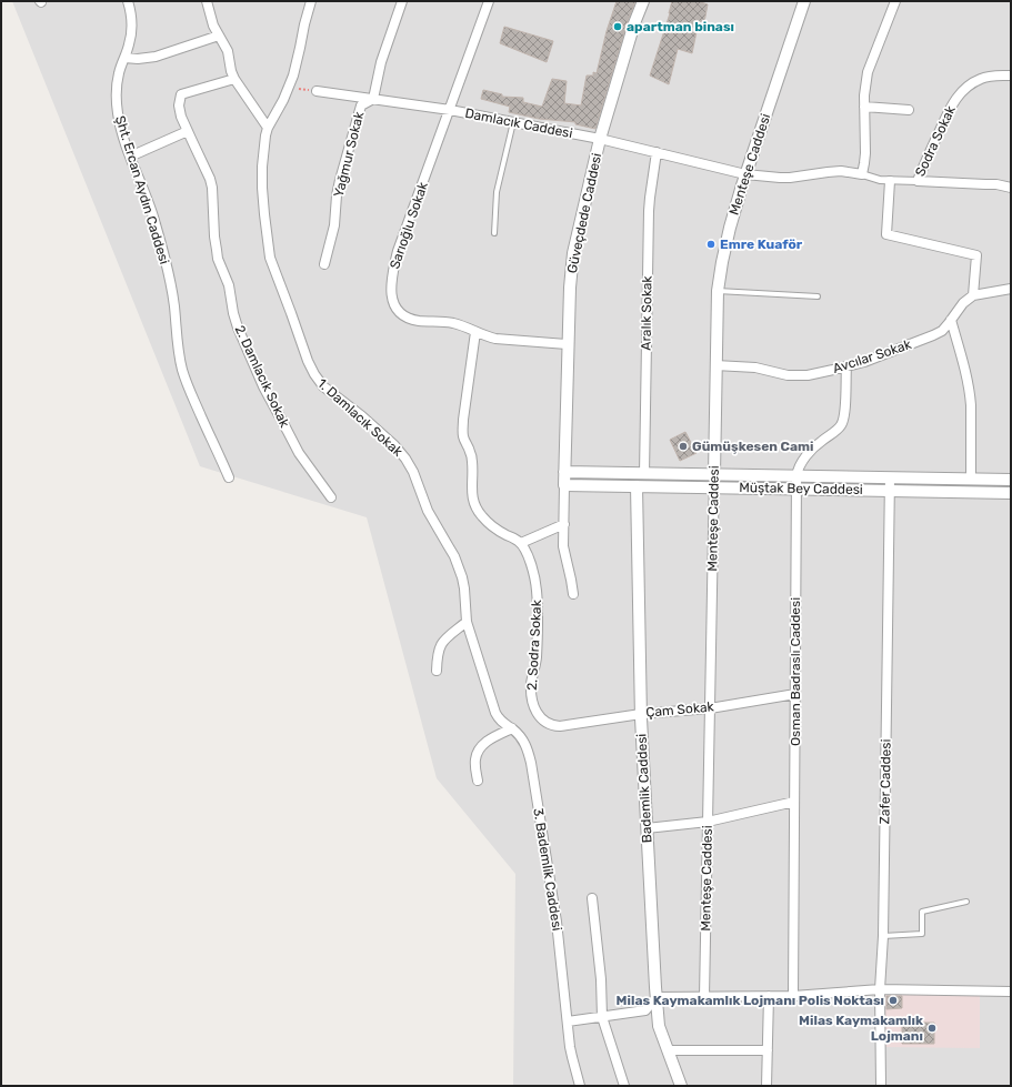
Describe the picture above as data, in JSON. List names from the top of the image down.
{
  "streets": {
    "street": [
      "Damlacık Caddesi",
      "Sodra Sokak",
      "Yağmur Sokak",
      "Menteşe Caddesi",
      "Şht. Ercan Aydın Caddesi",
      "Güveçdede Caddesi",
      "Sarıoğlu Sokak",
      "Aralık Sokak",
      "Avcılar Sokak",
      "2. Damlacık Sokak",
      "1. Damlacık Sokak",
      "Müştak Bey Caddesi",
      "2. Sodra Sokak",
      "Osman Badraslı Caddesi",
      "Çam Sokak",
      "Zafer Caddesi",
      "Bademlik Caddesi",
      "3. Bademlik Caddesi"
    ]
  },
  "crossings": [
    ["Damlacık Caddesi", "Sodra Sokak"],
    ["Damlacık Caddesi", "Yağmur Sokak"],
    ["Damlacık Caddesi", "Menteşe Caddesi"],
    ["Damlacık Caddesi", "Güveçdede Caddesi"],
    ["Damlacık Caddesi", "Sarıoğlu Sokak"],
    ["Damlacık Caddesi", "Aralık Sokak"],
    ["Sodra Sokak", "Menteşe Caddesi"],
    ["Menteşe Caddesi", "Avcılar Sokak"],
    ["Menteşe Caddesi", "Müştak Bey Caddesi"],
    ["Menteşe Caddesi", "Çam Sokak"],
    ["Güveçdede Caddesi", "Sarıoğlu Sokak"],
    ["Güveçdede Caddesi", "Müştak Bey Caddesi"],
    ["Aralık Sokak", "Müştak Bey Caddesi"],
    ["Avcılar Sokak", "Osman Badraslı Caddesi"],
    ["1. Damlacık Sokak", "3. Bademlik Caddesi"],
    ["Müştak Bey Caddesi", "Osman Badraslı Caddesi"],
    ["Müştak Bey Caddesi", "Zafer Caddesi"],
    ["Müştak Bey Caddesi", "Bademlik Caddesi"],
    ["2. Sodra Sokak", "Çam Sokak"],
    ["Osman Badraslı Caddesi", "Çam Sokak"],
    ["Çam Sokak", "Bademlik Caddesi"]
  ],
  "places": [
    "apartman binası",
    "Emre Kuaför",
    "Gümüşkesen Cami",
    "Milas Kaymakamlık Lojmanı Polis Noktası",
    "Milas Kaymakamlık Lojmanı"
  ]
}
